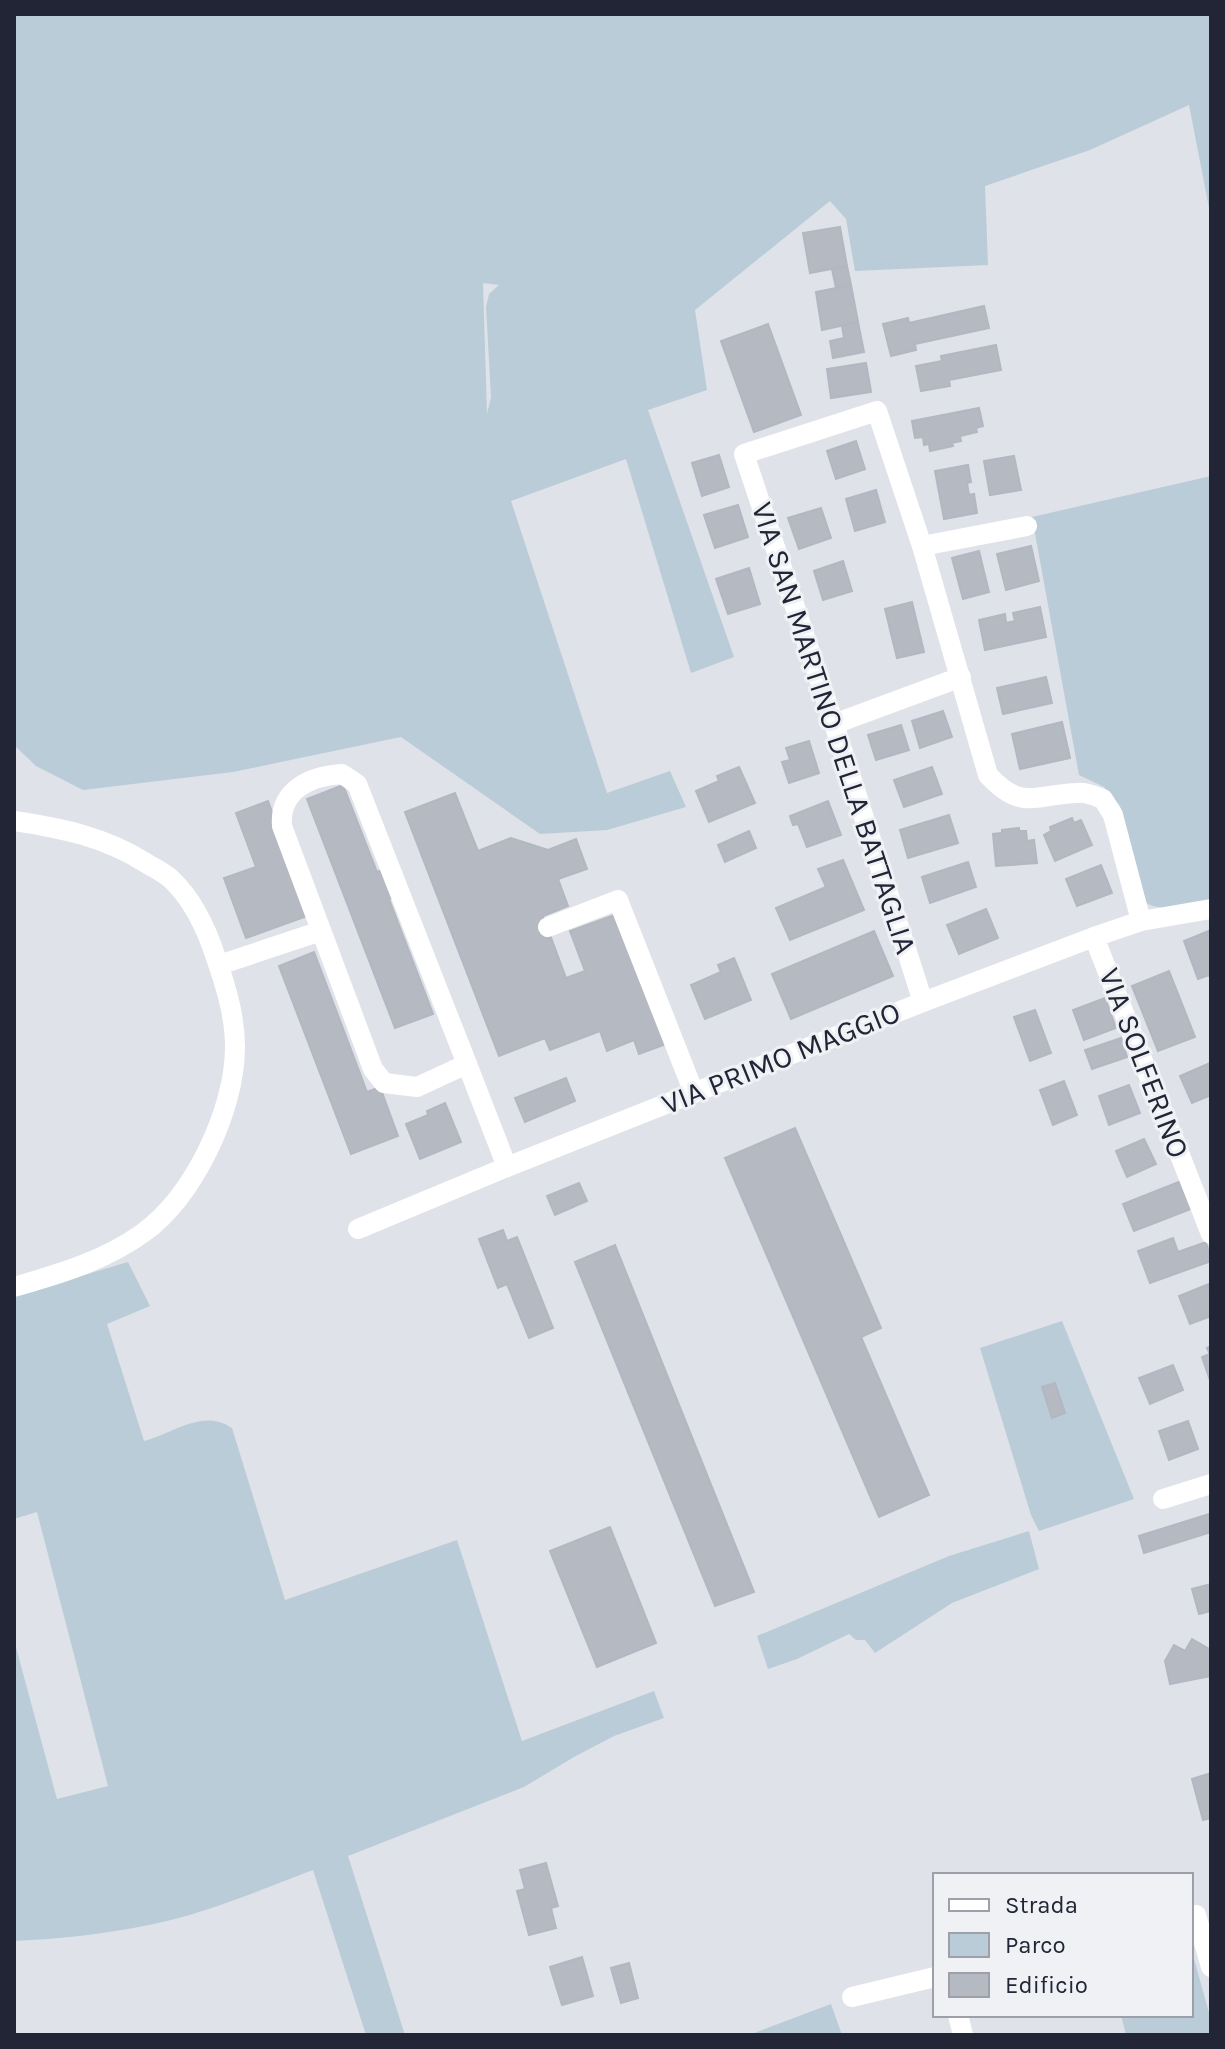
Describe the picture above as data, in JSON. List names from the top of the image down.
{
  "streets": {
    "street": ["VIA SAN MARTINO DELLA BATTAGLIA", "VIA PRIMO MAGGIO", "VIA SOLFERINO"]
  },
  "crossings": [
    ["VIA SAN MARTINO DELLA BATTAGLIA", "VIA PRIMO MAGGIO"],
    ["VIA PRIMO MAGGIO", "VIA SOLFERINO"]
  ],
  "legend": ["Strada", "Parco", "Edificio"]
}
